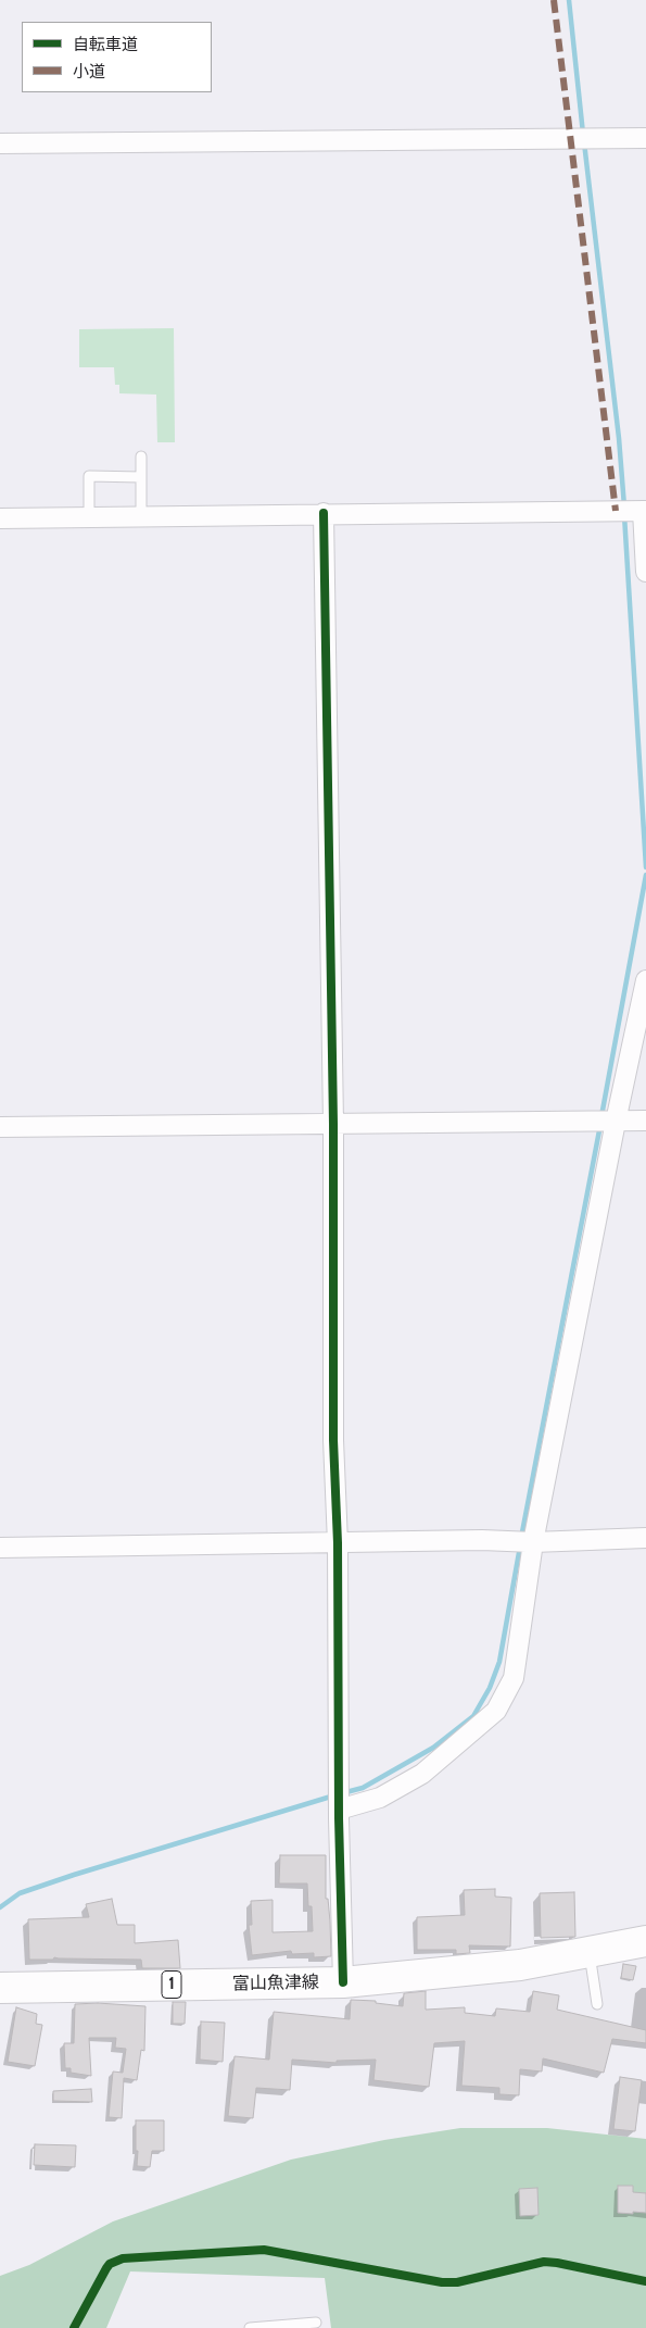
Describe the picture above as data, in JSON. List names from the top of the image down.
{
  "streets": {
    "main road": ["富山魚津線", "1"]
  },
  "legend": ["自転車道", "小道"]
}
